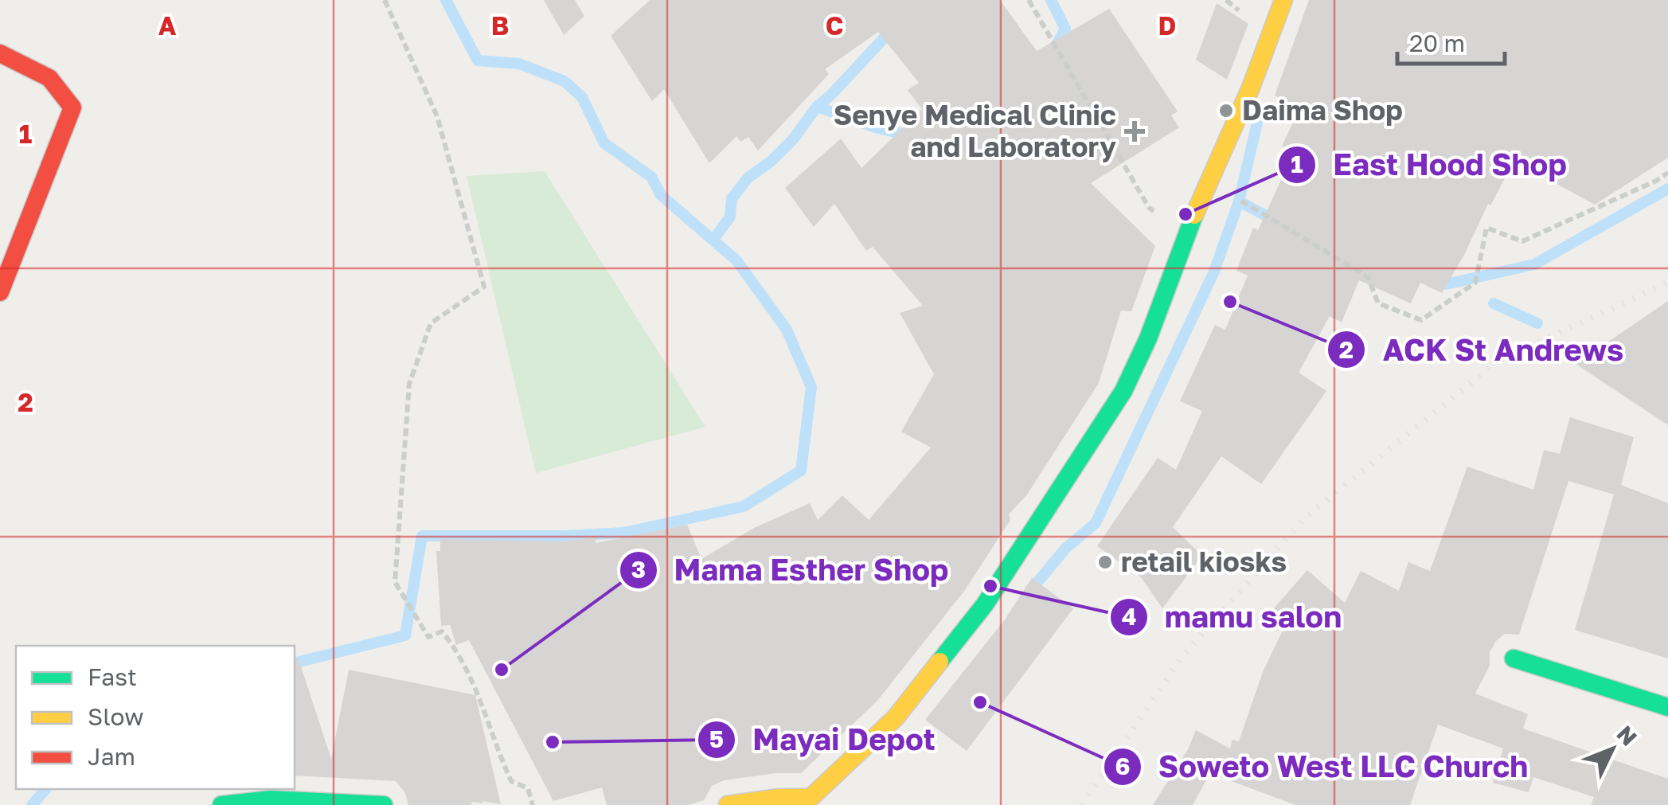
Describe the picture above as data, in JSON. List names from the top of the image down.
{
  "places": {
    "other": [
      "Daima Shop",
      "East Hood Shop",
      "ACK St Andrews",
      "retail kiosks",
      "mamu salon",
      "Mama Esther Shop",
      "Soweto West LLC Church",
      "Mayai Depot"
    ],
    "health": ["Senye Medical Clinic and Laboratory"]
  },
  "legend": ["Fast", "Slow", "Jam"],
  "scale_bar": "20 m",
  "north": "top right",
  "grid": {
    "columns": [
      "A",
      "B",
      "C",
      "D"
    ],
    "rows": ["1", "2"]
  }
}
